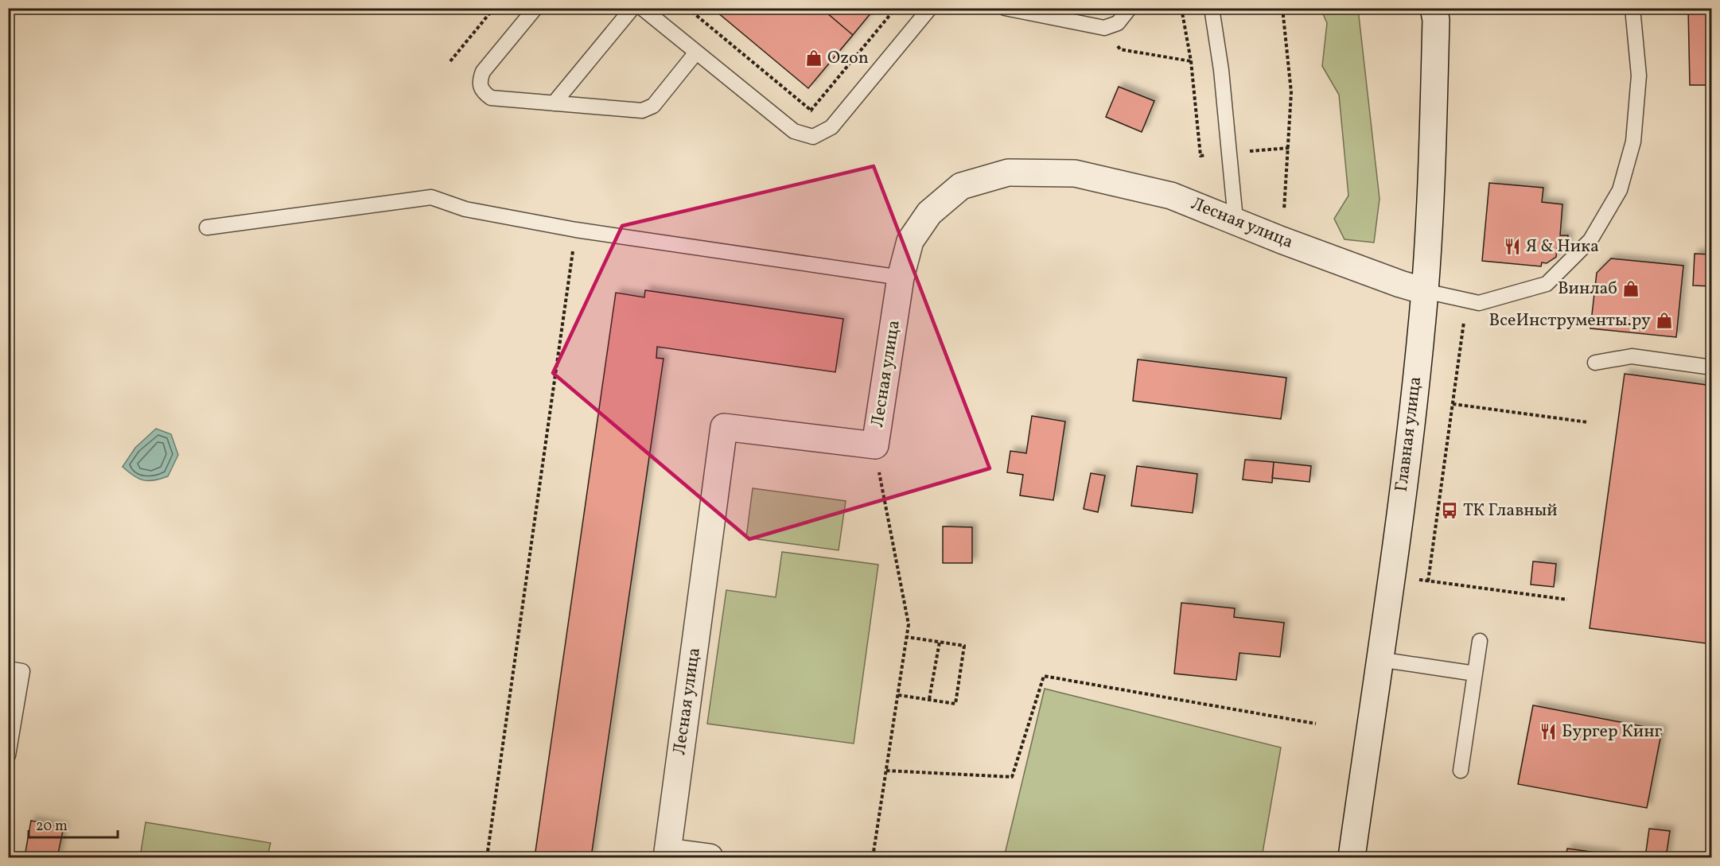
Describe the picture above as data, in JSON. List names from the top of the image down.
{
  "streets": {
    "street": ["Лесная улица", "Главная улица"]
  },
  "crossings": [
    ["Лесная улица", "Главная улица"]
  ],
  "places": {
    "shop": ["Ozon", "Винлаб", "ВсеИнструменты.ру"],
    "restaurant": ["Я & Ника", "Бургер Кинг"],
    "bus stop": ["ТК Главный"]
  },
  "scale_bar": "20 m"
}
